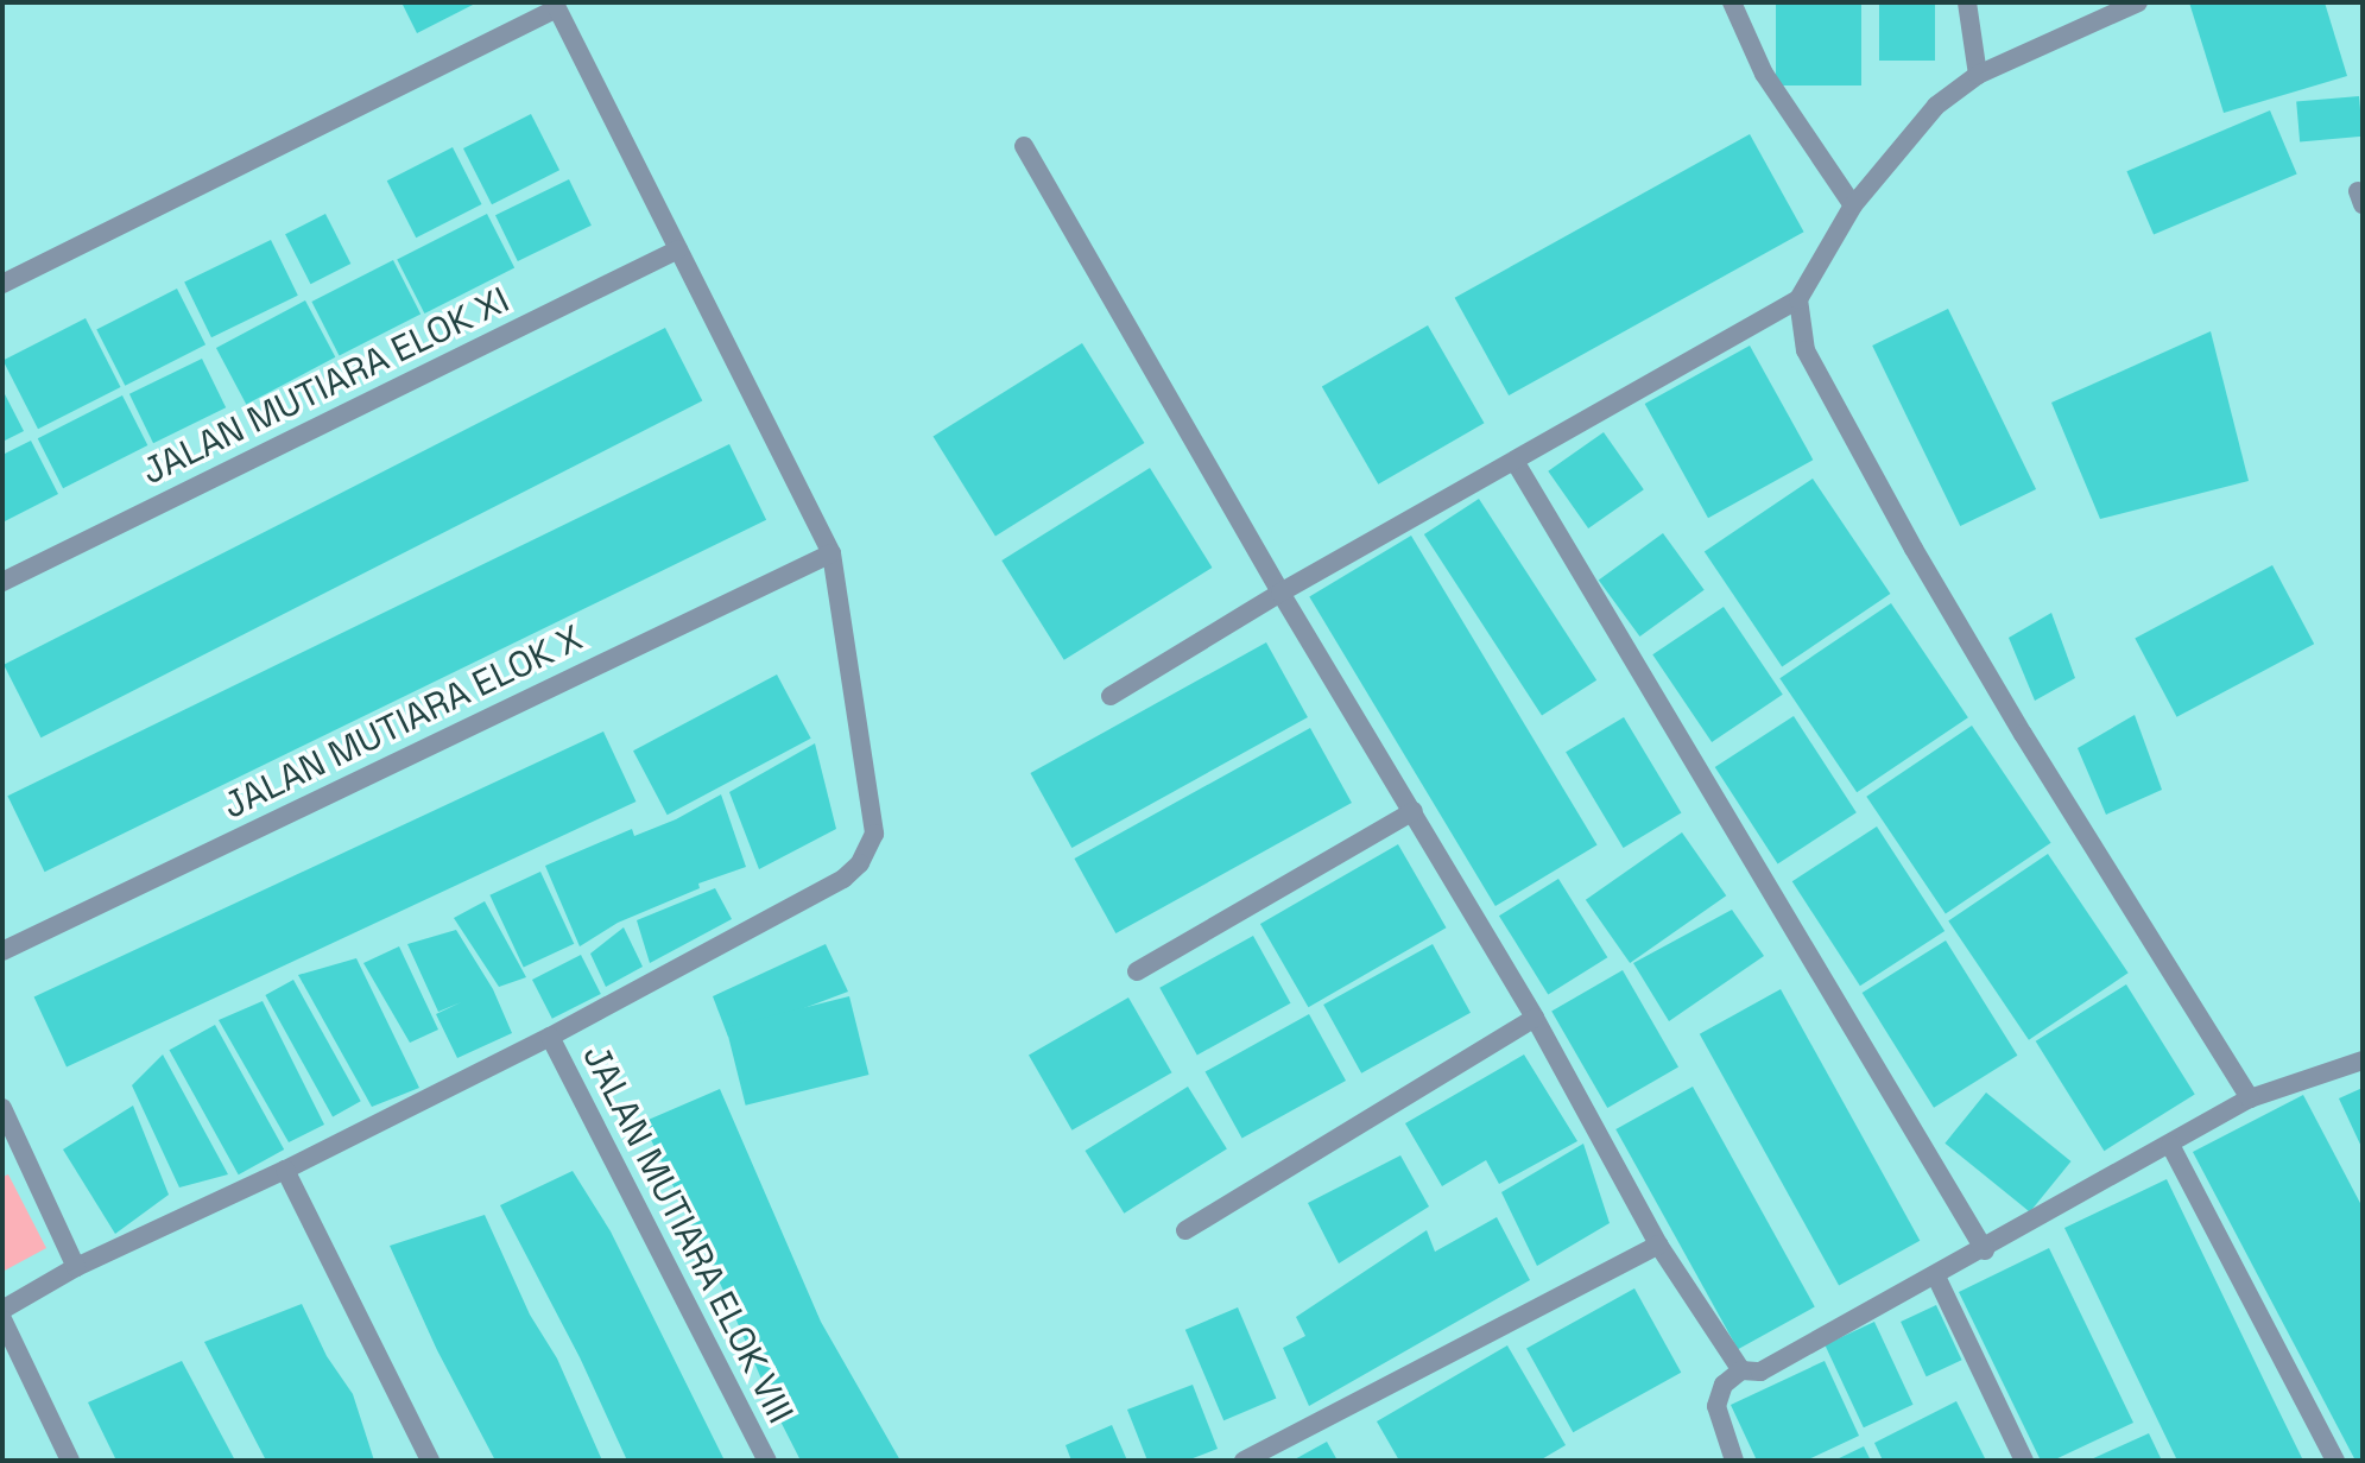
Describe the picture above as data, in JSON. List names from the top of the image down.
{
  "streets": {
    "street": ["JALAN MUTIARA ELOK XI", "JALAN MUTIARA ELOK X", "JALAN MUTIARA ELOK VIII"]
  }
}
